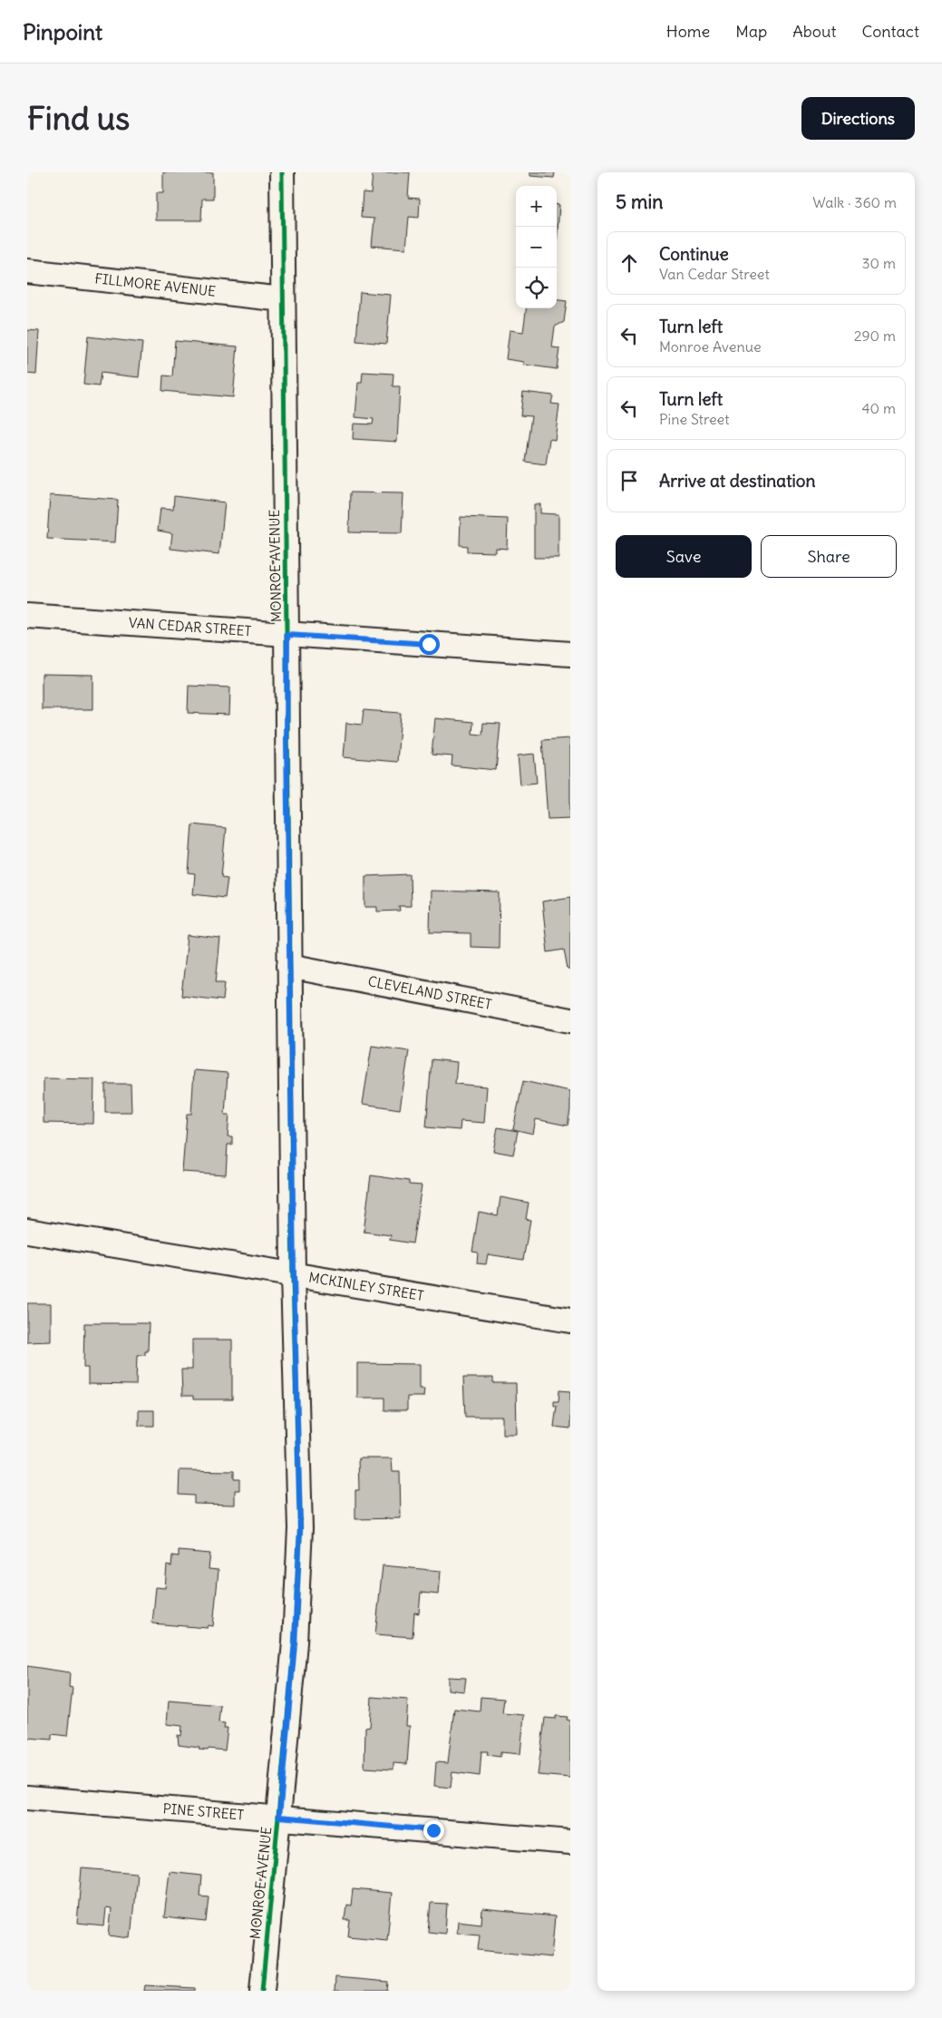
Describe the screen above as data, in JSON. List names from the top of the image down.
{
  "streets": {
    "street": [
      "FILLMORE AVENUE",
      "MONROE AVENUE",
      "VAN CEDAR STREET",
      "CLEVELAND STREET",
      "MCKINLEY STREET",
      "PINE STREET"
    ]
  },
  "crossings": [
    ["FILLMORE AVENUE", "MONROE AVENUE"],
    ["MONROE AVENUE", "VAN CEDAR STREET"],
    ["MONROE AVENUE", "CLEVELAND STREET"],
    ["MONROE AVENUE", "MCKINLEY STREET"],
    ["MONROE AVENUE", "PINE STREET"]
  ],
  "page": {
    "header": "Pinpoint",
    "nav": [
      "Home",
      "Map",
      "About",
      "Contact"
    ],
    "buttons": [
      "Directions",
      ["Save", "Share"]
    ],
    "title": "Find us",
    "heading": ["5 min", "Walk · 360 m"],
    "map_buttons": ["+", "−"],
    "list": [
      ["Continue", "Van Cedar Street", "30 m"],
      ["Turn left", "Monroe Avenue", "290 m"],
      ["Turn left", "Pine Street", "40 m"],
      "Arrive at destination"
    ]
  }
}
